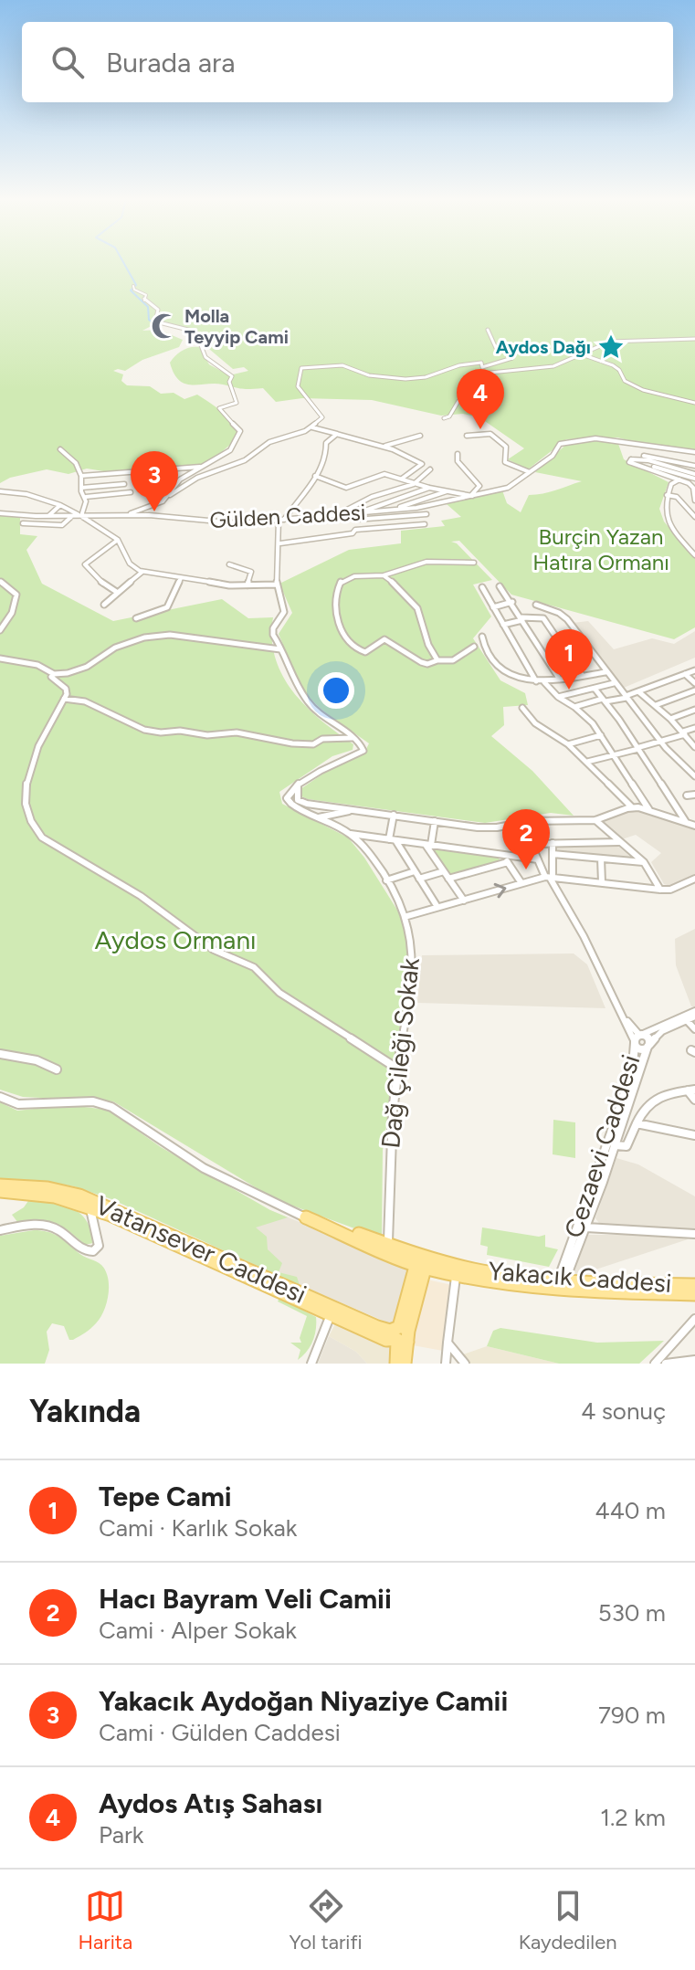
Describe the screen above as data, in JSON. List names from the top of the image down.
{
  "streets": {
    "main road": ["Vatansever Caddesi", "Yakacık Caddesi"],
    "street": ["Gülden Caddesi", "Dağ Çileği Sokak", "Cezaevi Caddesi"]
  },
  "crossings": [
    ["Dağ Çileği Sokak", "Yakacık Caddesi"],
    ["Cezaevi Caddesi", "Yakacık Caddesi"]
  ],
  "parks": ["Burçin Yazan Hatıra Ormanı", "Aydos Ormanı"],
  "places": {
    "mosque": ["Molla Teyyip Cami"],
    "place": ["Aydos Dağı"]
  },
  "page": {
    "search": "Burada ara",
    "pins": [
      "4",
      "3",
      "1",
      "2"
    ],
    "heading": ["Yakında", "4 sonuç"],
    "list": [
      {
        "mark": "1",
        "name": "Tepe Cami",
        "note": "Cami · Karlık Sokak",
        "value": "440 m"
      },
      {
        "mark": "2",
        "name": "Hacı Bayram Veli Camii",
        "note": "Cami · Alper Sokak",
        "value": "530 m"
      },
      {
        "mark": "3",
        "name": "Yakacık Aydoğan Niyaziye Camii",
        "note": "Cami · Gülden Caddesi",
        "value": "790 m"
      },
      {
        "mark": "4",
        "name": "Aydos Atış Sahası",
        "note": "Park",
        "value": "1.2 km"
      }
    ],
    "nav": ["Harita", "Yol tarifi", "Kaydedilen"]
  }
}
